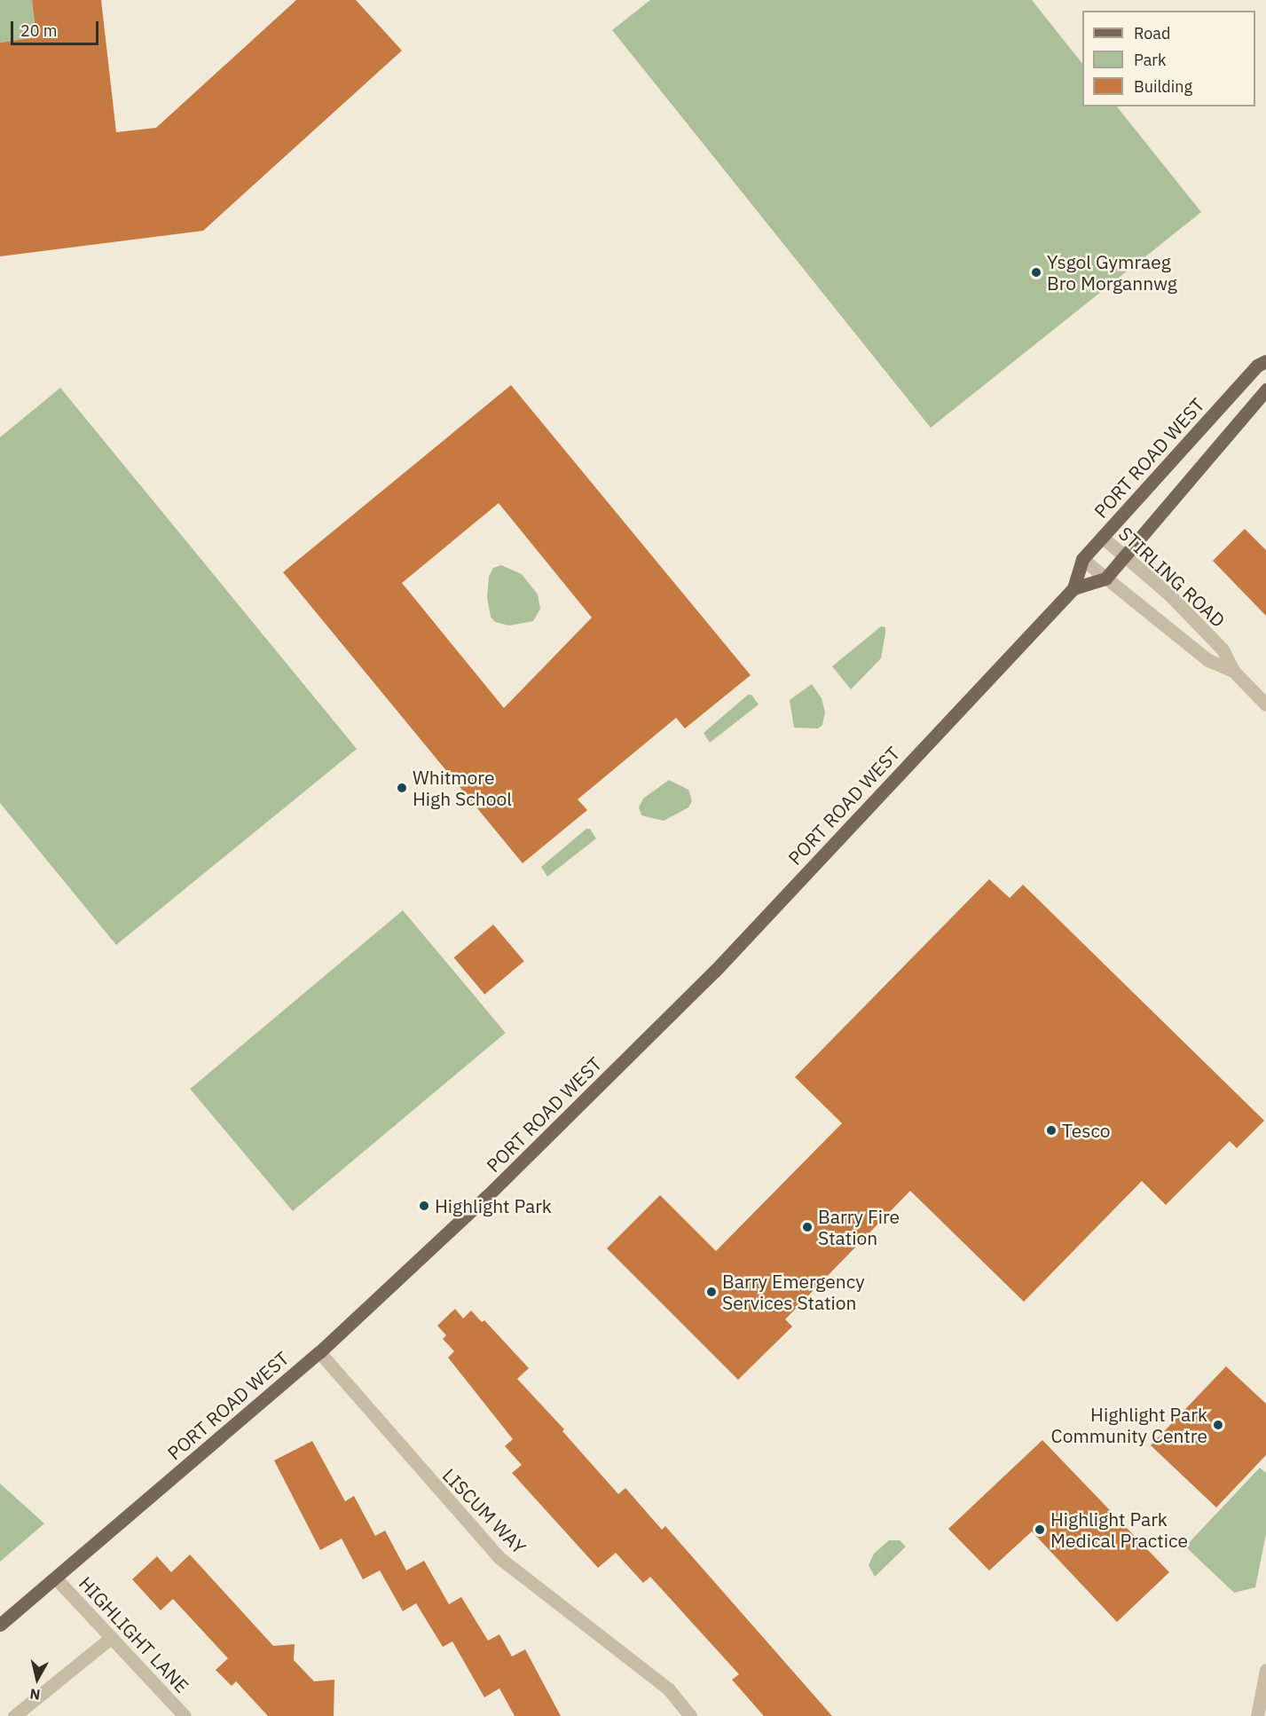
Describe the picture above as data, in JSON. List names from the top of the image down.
{
  "streets": {
    "main road": ["PORT ROAD WEST"],
    "street": ["STIRLING ROAD", "LISCUM WAY", "HIGHLIGHT LANE"]
  },
  "crossings": [
    ["PORT ROAD WEST", "STIRLING ROAD"],
    ["PORT ROAD WEST", "LISCUM WAY"],
    ["PORT ROAD WEST", "HIGHLIGHT LANE"]
  ],
  "places": [
    "Ysgol Gymraeg Bro Morgannwg",
    "Whitmore High School",
    "Tesco",
    "Highlight Park",
    "Barry Fire Station",
    "Barry Emergency Services Station",
    "Highlight Park Community Centre",
    "Highlight Park Medical Practice"
  ],
  "legend": ["Road", "Park", "Building"],
  "scale_bar": "20 m",
  "north": "bottom"
}
